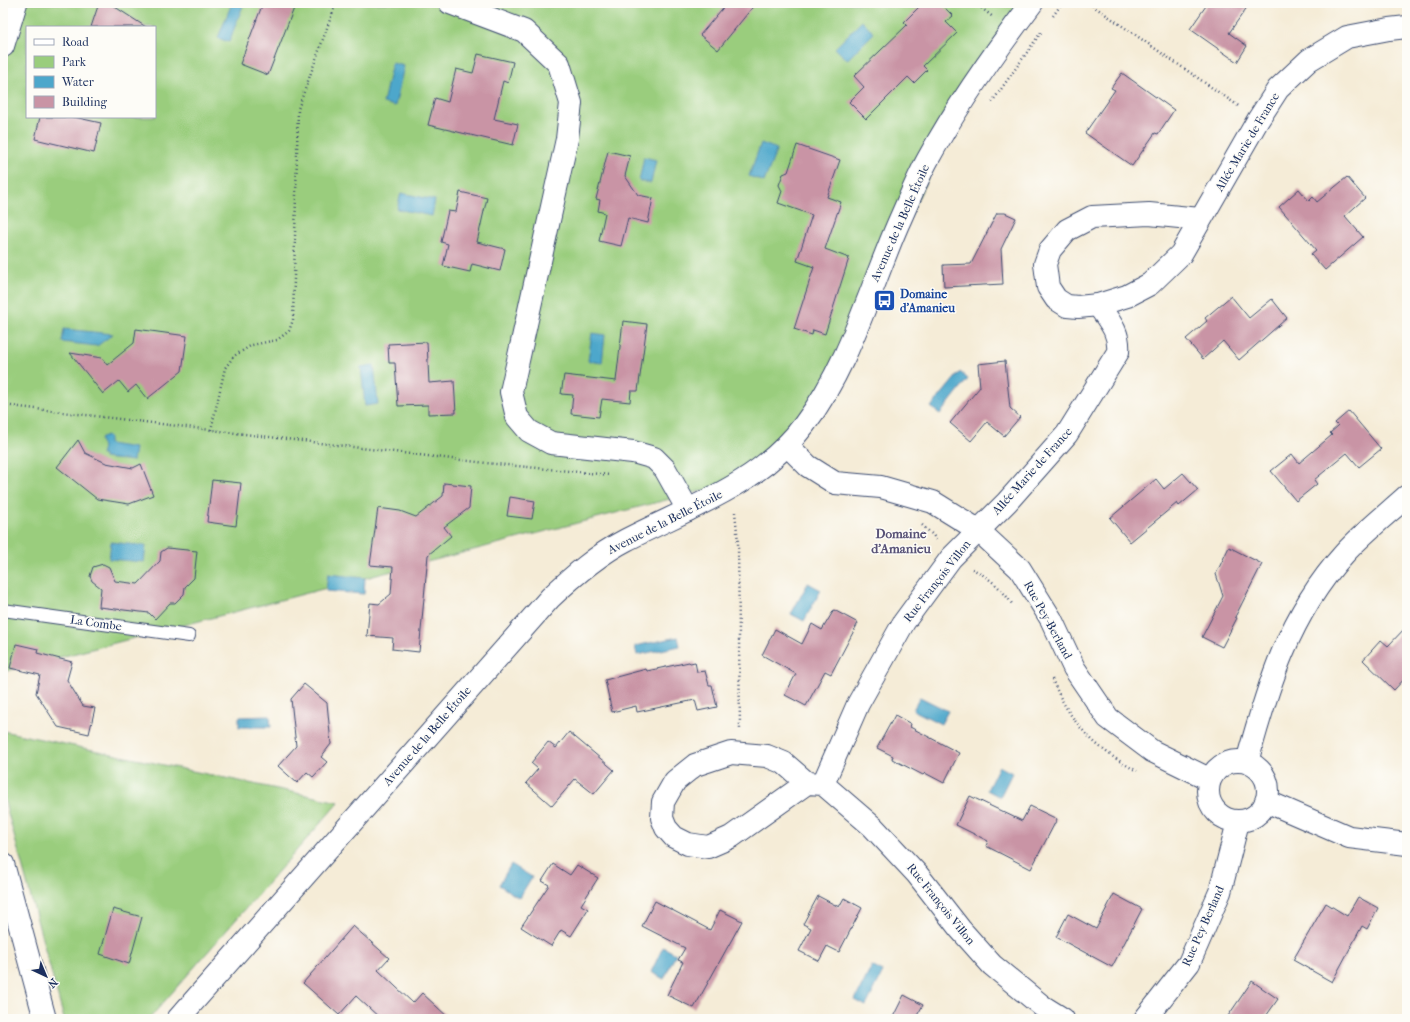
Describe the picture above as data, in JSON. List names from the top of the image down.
{
  "streets": {
    "street": [
      "Allée Marie de France",
      "Avenue de la Belle Étoile",
      "Rue François Villon",
      "Rue Pey-Berland",
      "Rue Pey Berland"
    ],
    "lane": ["La Combe"]
  },
  "crossings": [
    ["Allée Marie de France", "Rue François Villon"],
    ["Allée Marie de France", "Rue Pey-Berland"],
    ["Avenue de la Belle Étoile", "Rue Pey-Berland"],
    ["Rue François Villon", "Rue Pey-Berland"],
    ["Rue Pey-Berland", "Rue Pey Berland"]
  ],
  "districts": ["Domaine d'Amanieu"],
  "places": {
    "bus stop": ["Domaine d'Amanieu"]
  },
  "legend": [
    "Road",
    "Park",
    "Water",
    "Building"
  ],
  "north": "bottom right"
}
